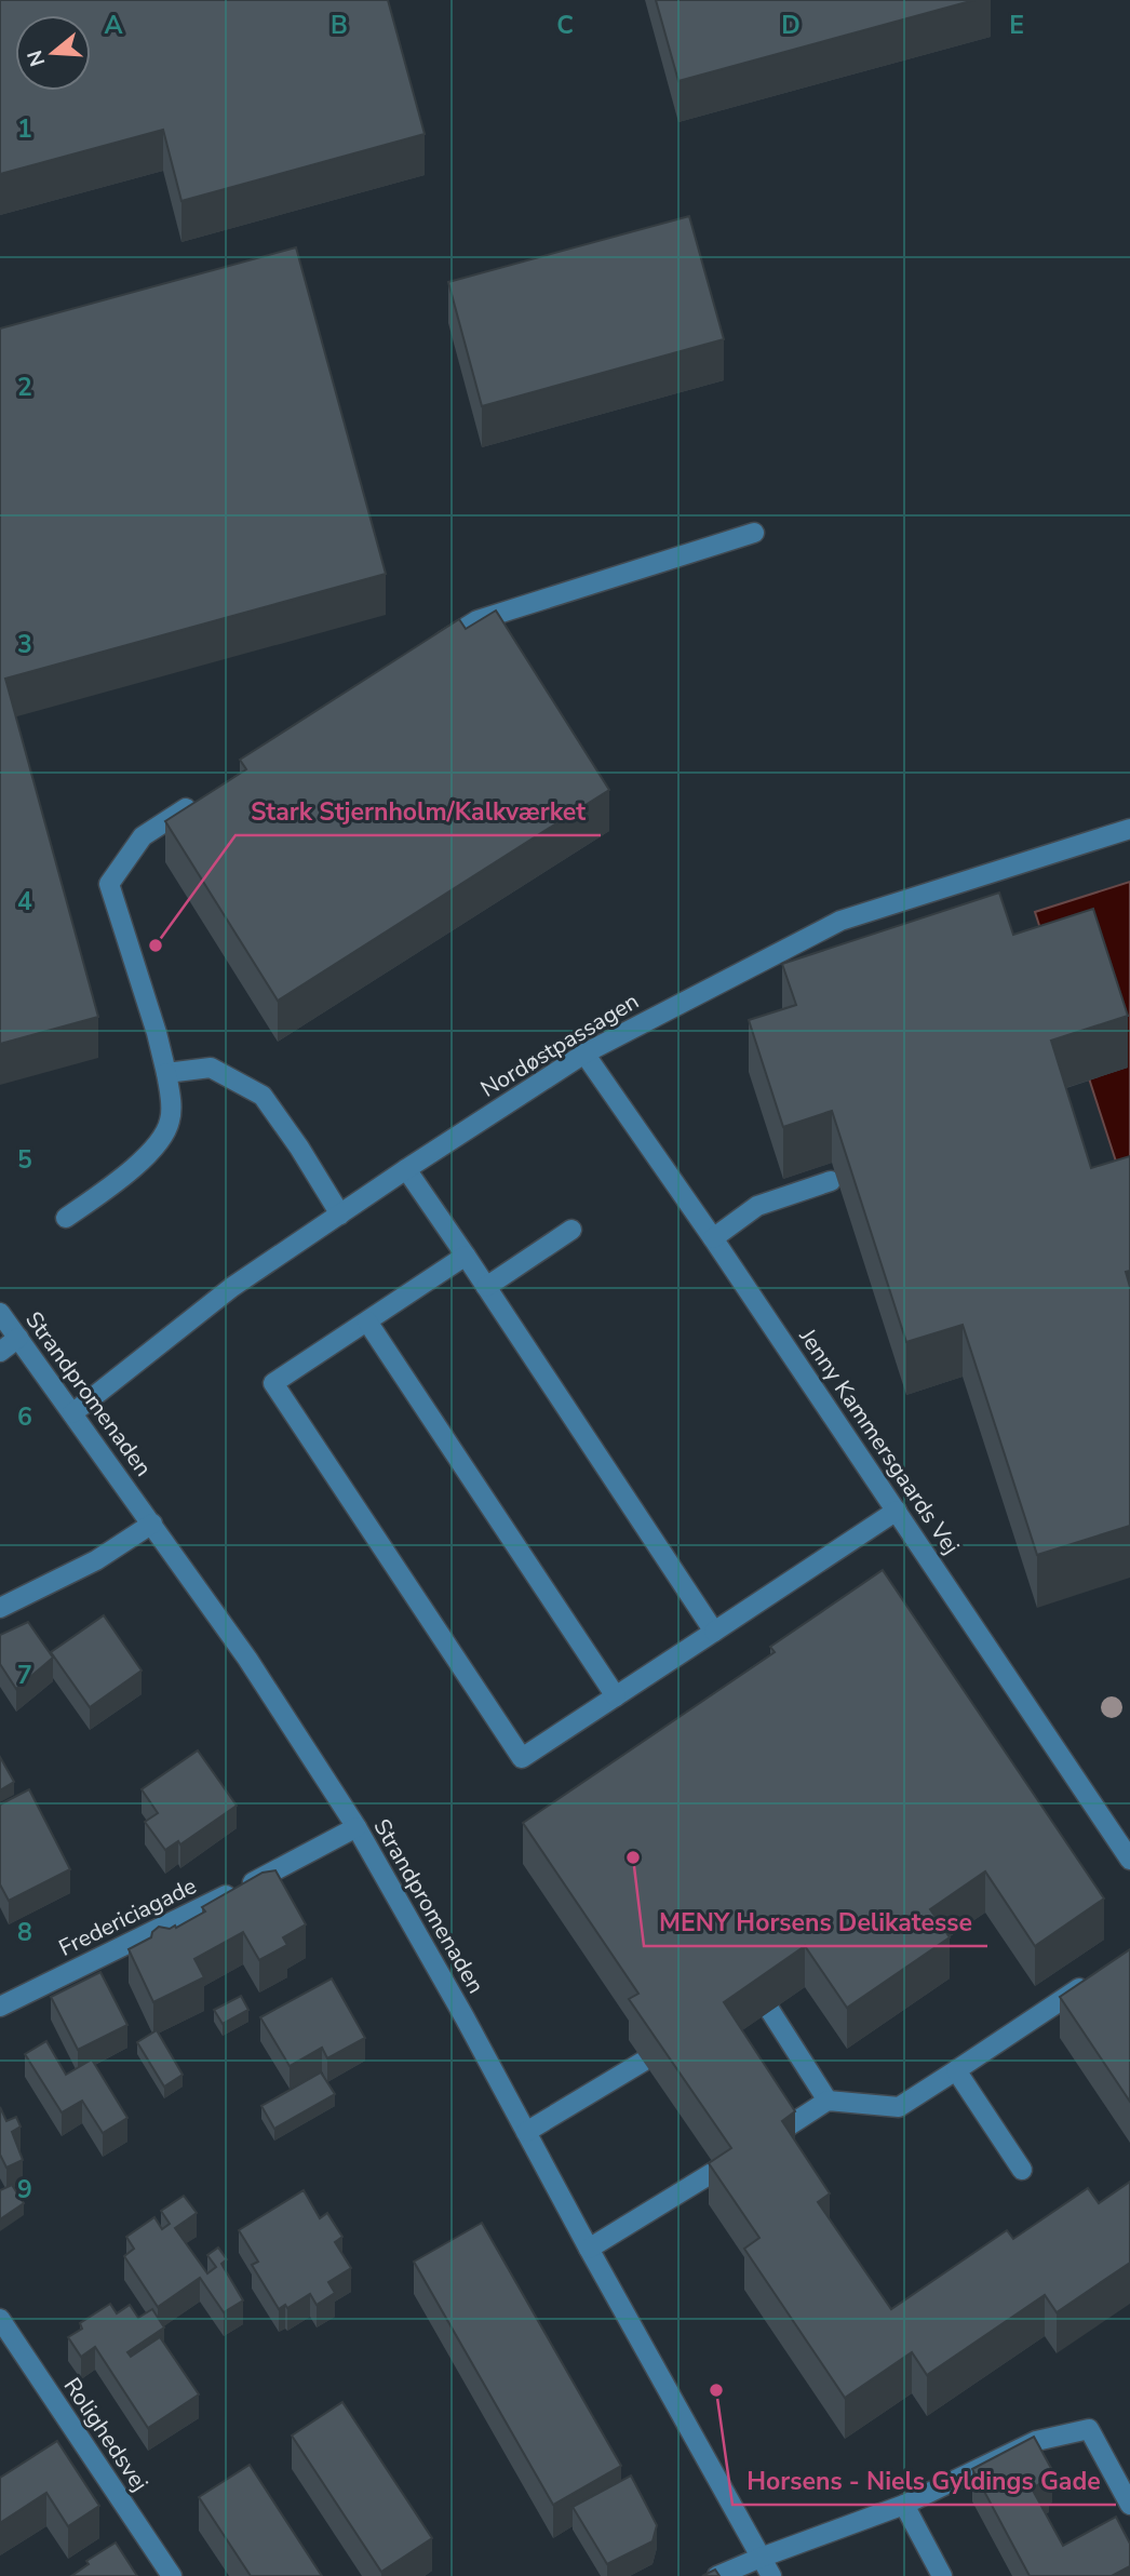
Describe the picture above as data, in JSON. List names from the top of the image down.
{
  "streets": {
    "street": [
      "Nordøstpassagen",
      "Strandpromenaden",
      "Jenny Kammersgaards Vej",
      "Fredericiagade",
      "Rolighedsvej"
    ]
  },
  "crossings": [
    ["Nordøstpassagen", "Strandpromenaden"],
    ["Nordøstpassagen", "Jenny Kammersgaards Vej"],
    ["Strandpromenaden", "Fredericiagade"]
  ],
  "places": ["Stark Stjernholm/Kalkværket", "MENY Horsens Delikatesse", "Horsens - Niels Gyldings Gade"],
  "north": "left",
  "grid": {
    "columns": [
      "A",
      "B",
      "C",
      "D",
      "E"
    ],
    "rows": [
      "1",
      "2",
      "3",
      "4",
      "5",
      "6",
      "7",
      "8",
      "9"
    ]
  }
}
